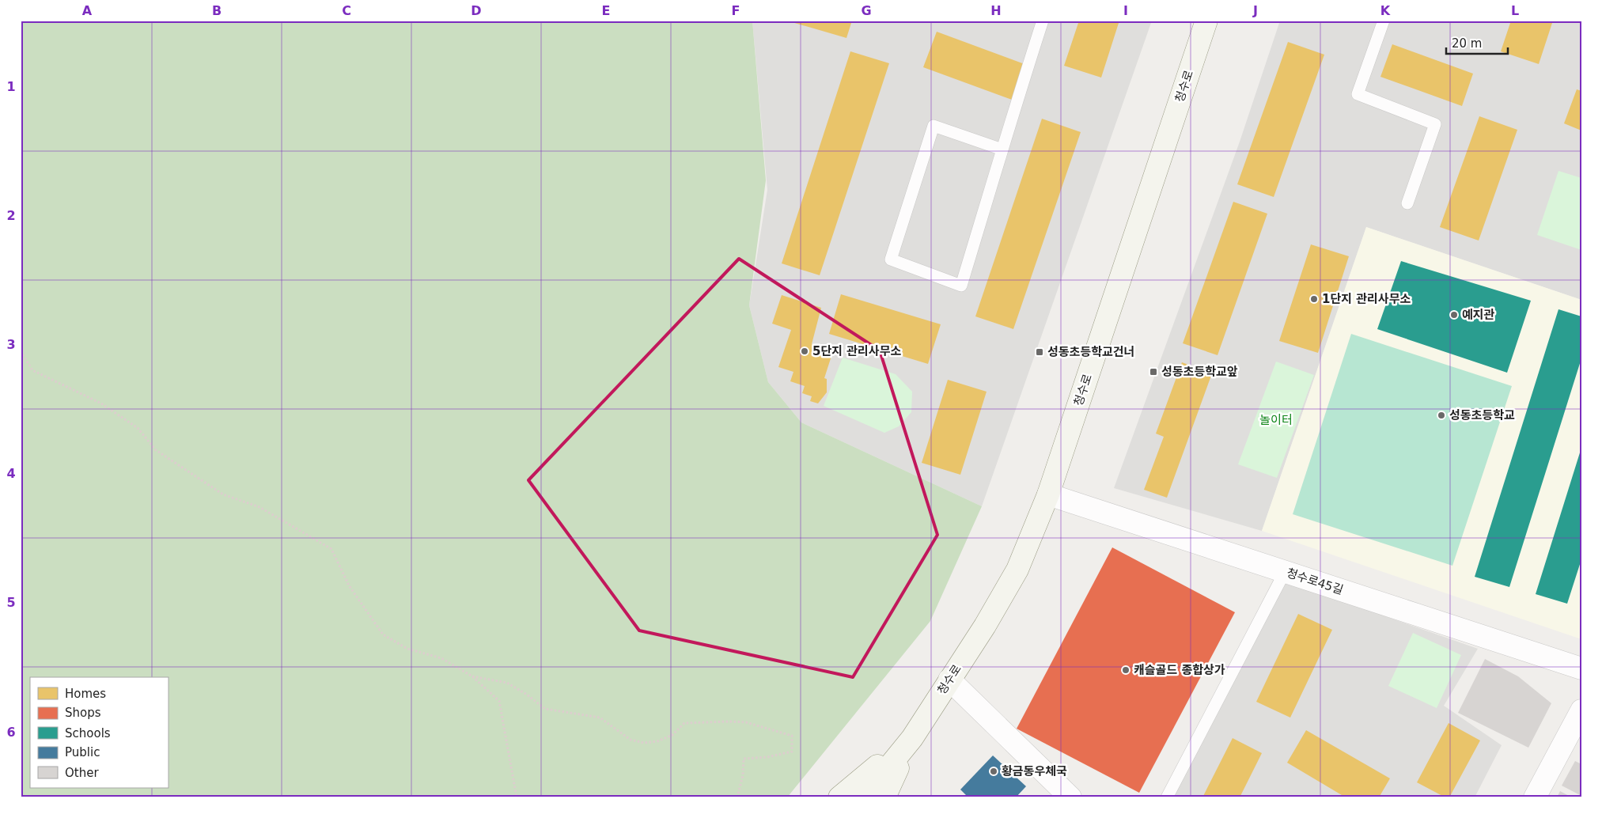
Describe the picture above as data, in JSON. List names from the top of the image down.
{
  "streets": {
    "main road": ["청수로"],
    "street": ["청수로45길"]
  },
  "crossings": [
    ["청수로", "청수로45길"]
  ],
  "parks": ["놀이터"],
  "places": {
    "other": [
      "1단지 관리사무소",
      "예지관",
      "5단지 관리사무소",
      "성동초등학교",
      "캐슬골드 종합상가",
      "황금동우체국"
    ],
    "transit": ["성동초등학교건너", "성동초등학교앞"]
  },
  "legend": [
    "Homes",
    "Shops",
    "Schools",
    "Public",
    "Other"
  ],
  "scale_bar": "20 m",
  "grid": {
    "columns": [
      "A",
      "B",
      "C",
      "D",
      "E",
      "F",
      "G",
      "H",
      "I",
      "J",
      "K",
      "L"
    ],
    "rows": [
      "1",
      "2",
      "3",
      "4",
      "5",
      "6"
    ]
  }
}
